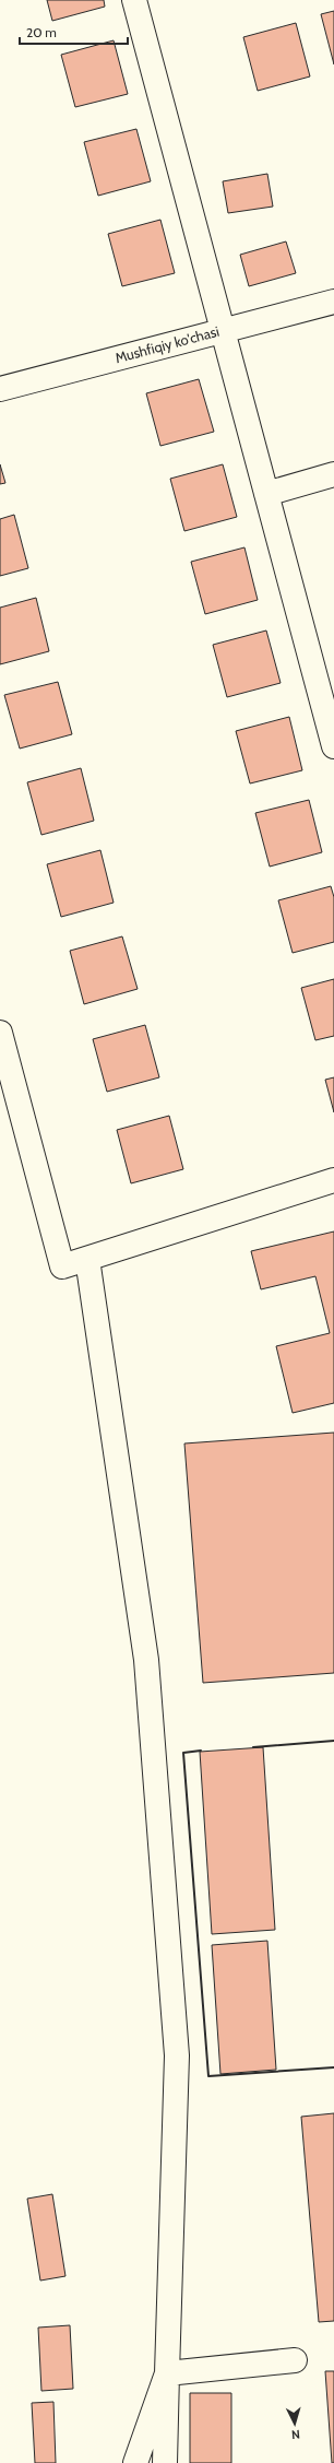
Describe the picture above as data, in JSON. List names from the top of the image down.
{
  "streets": {
    "street": ["Mushfiqiy ko'chasi"]
  },
  "scale_bar": "20 m",
  "north": "bottom"
}
